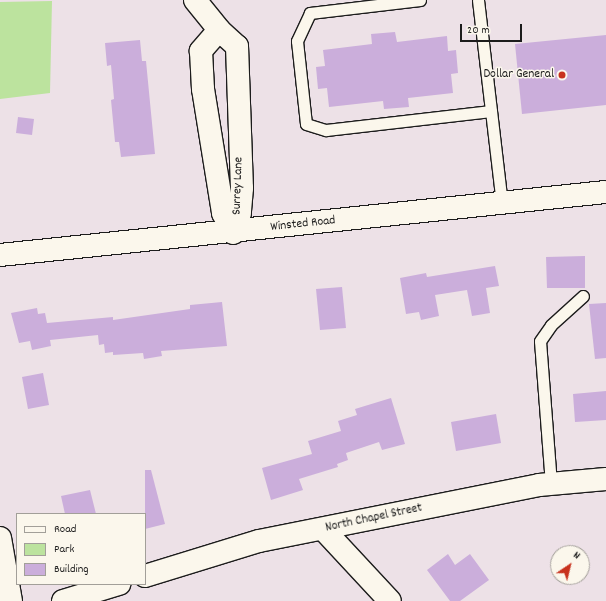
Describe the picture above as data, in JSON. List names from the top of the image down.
{
  "streets": {
    "street": ["Surrey Lane", "Winsted Road", "North Chapel Street"]
  },
  "crossings": [
    ["Surrey Lane", "Winsted Road"]
  ],
  "places": ["Dollar General"],
  "legend": ["Road", "Park", "Building"],
  "scale_bar": "20 m",
  "north": "top right"
}
